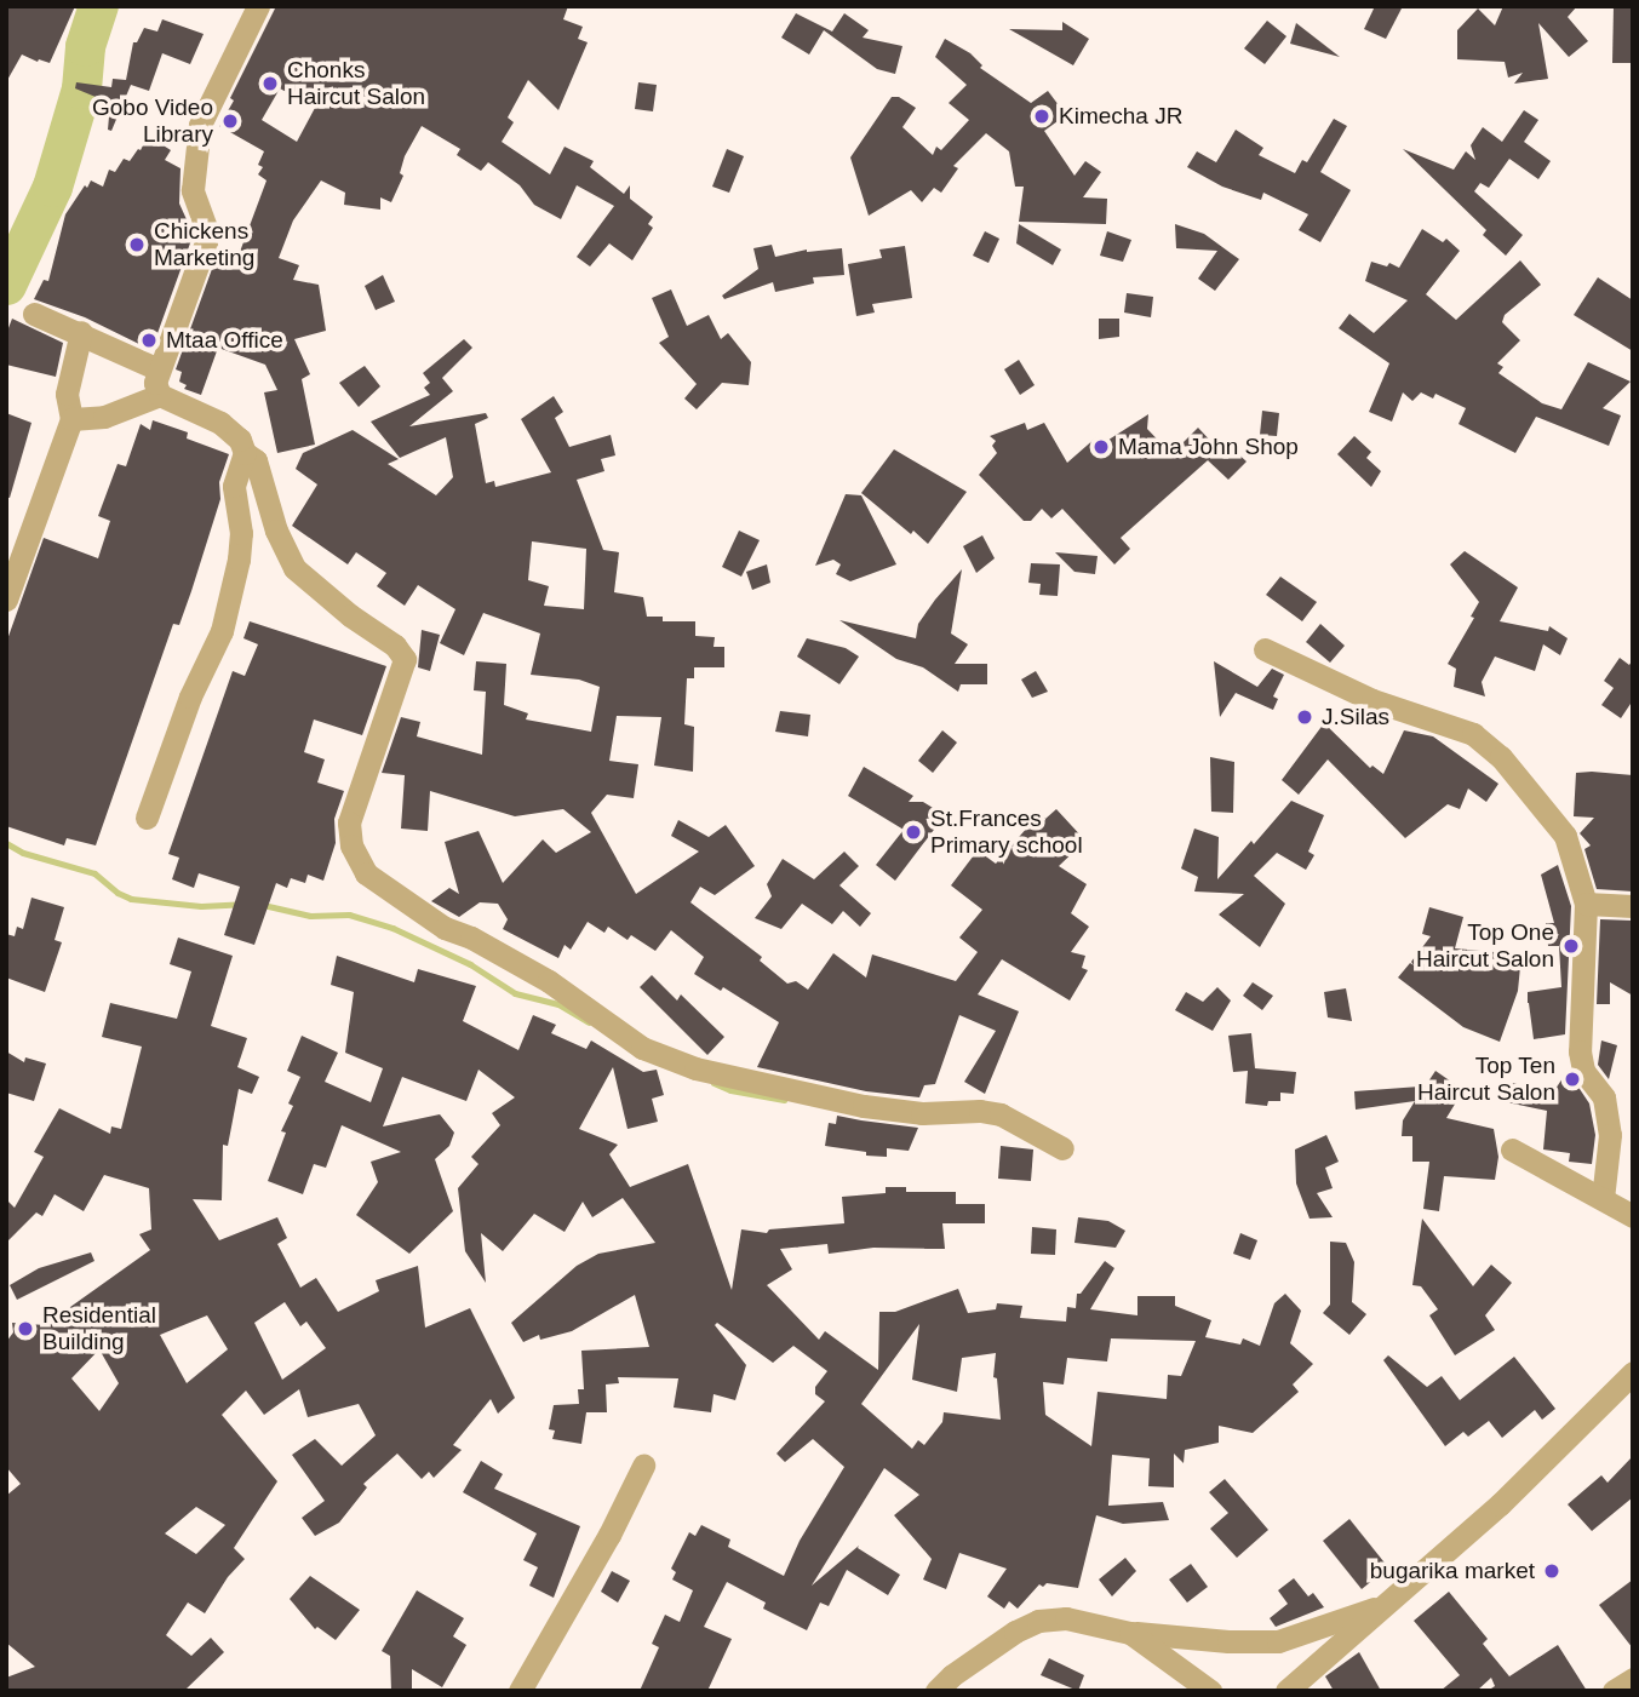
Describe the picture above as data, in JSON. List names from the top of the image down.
{
  "places": [
    "Chonks Haircut Salon",
    "Kimecha JR",
    "Gobo Video Library",
    "Chickens Marketing",
    "Mtaa Office",
    "Mama John Shop",
    "J.Silas",
    "St.Frances Primary school",
    "Top One Haircut Salon",
    "Top Ten Haircut Salon",
    "Residential Building",
    "bugarika market"
  ]
}
